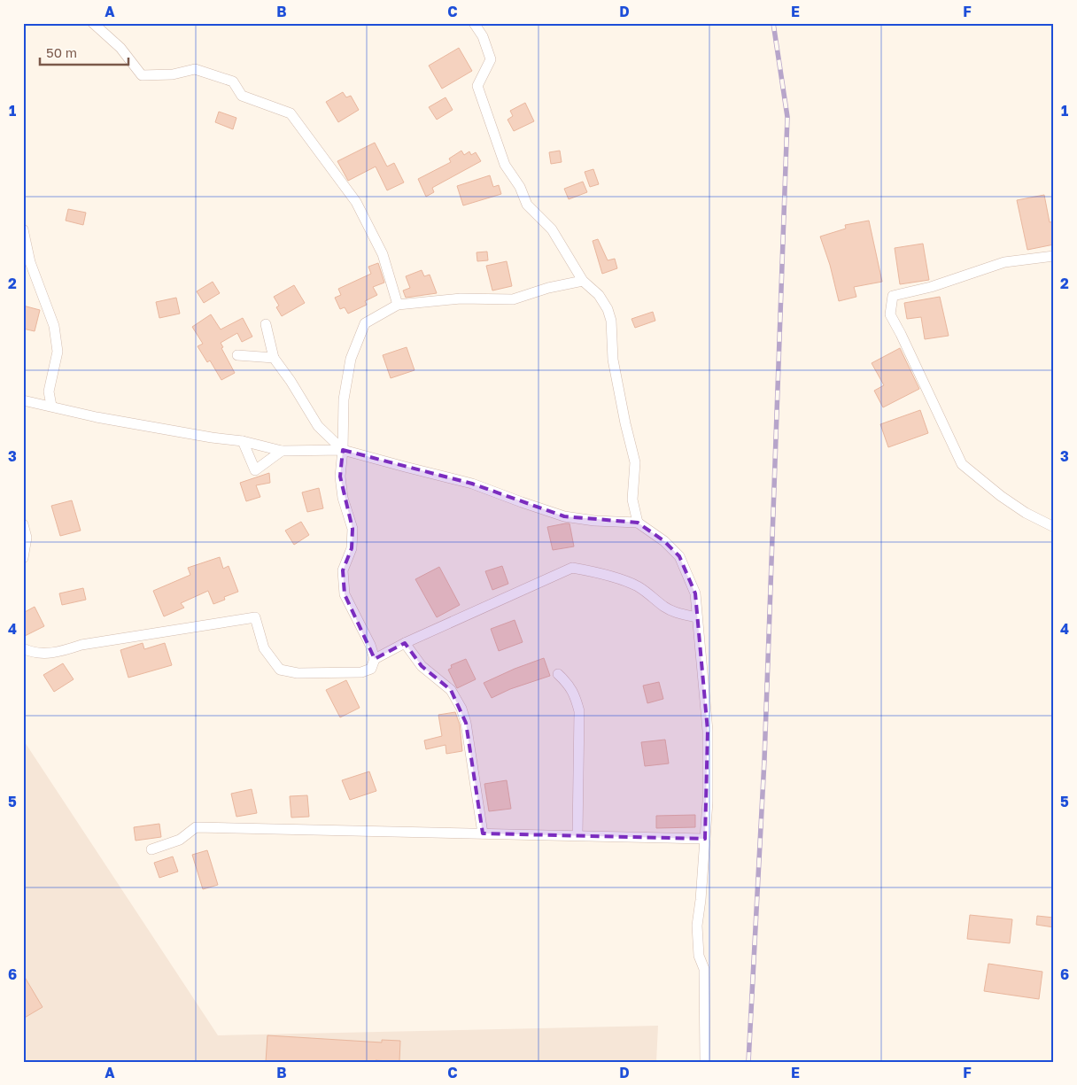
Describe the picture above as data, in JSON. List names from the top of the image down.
{
  "scale_bar": "50 m",
  "grid": {
    "columns": [
      "A",
      "B",
      "C",
      "D",
      "E",
      "F"
    ],
    "rows": [
      "1",
      "2",
      "3",
      "4",
      "5",
      "6"
    ]
  }
}
